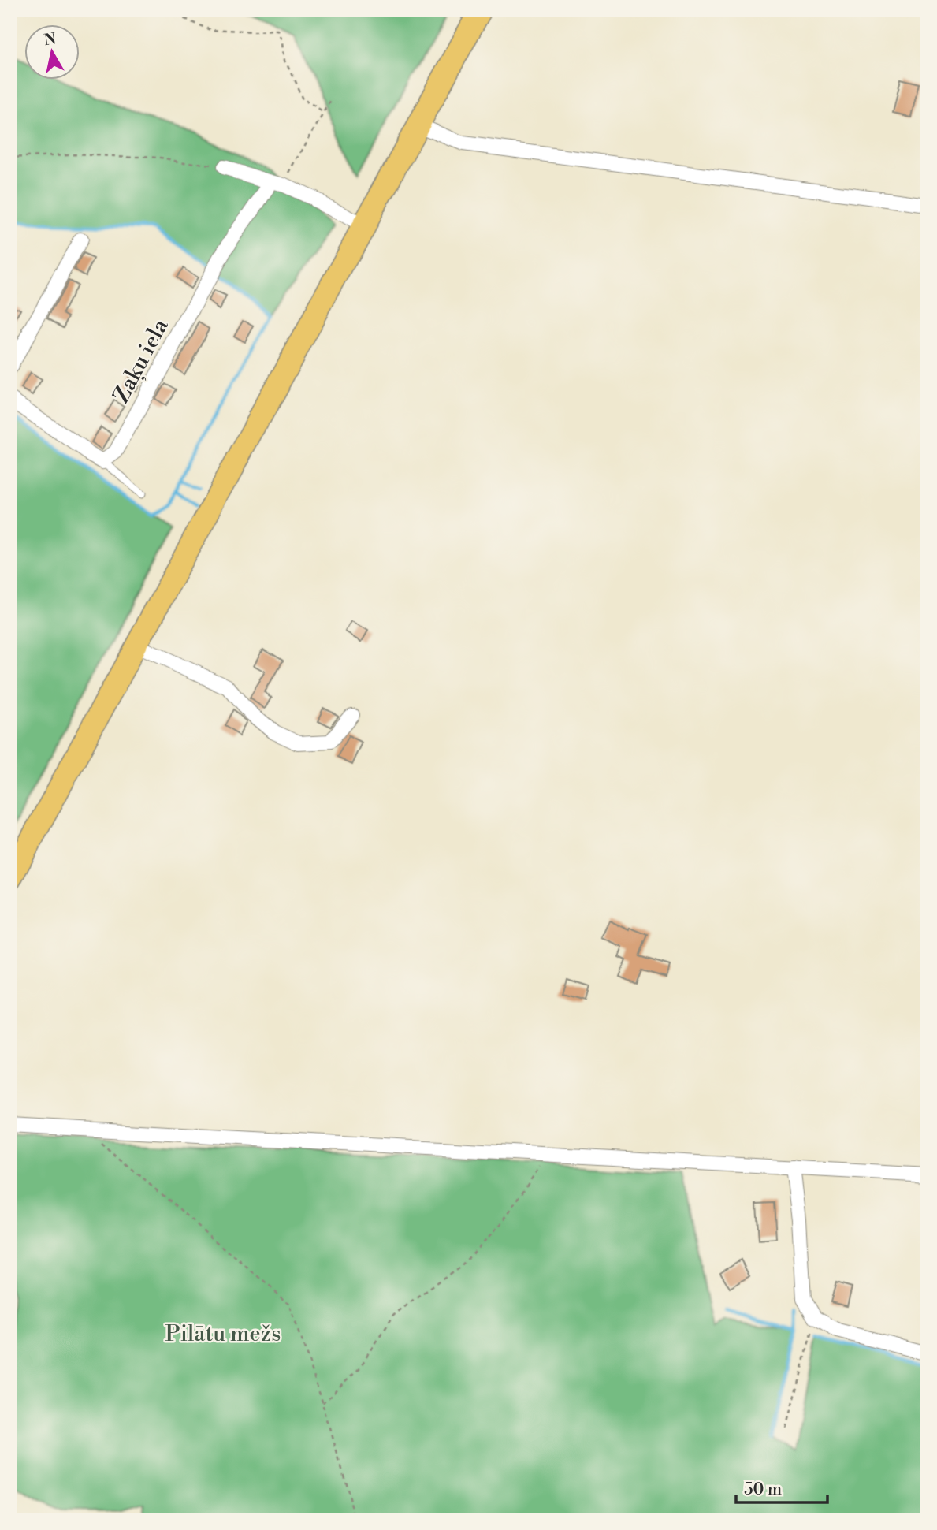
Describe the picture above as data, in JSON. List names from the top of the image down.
{
  "streets": {
    "street": ["Zaķu iela"]
  },
  "parks": ["Pilātu mežs"],
  "scale_bar": "50 m",
  "north": "top"
}
